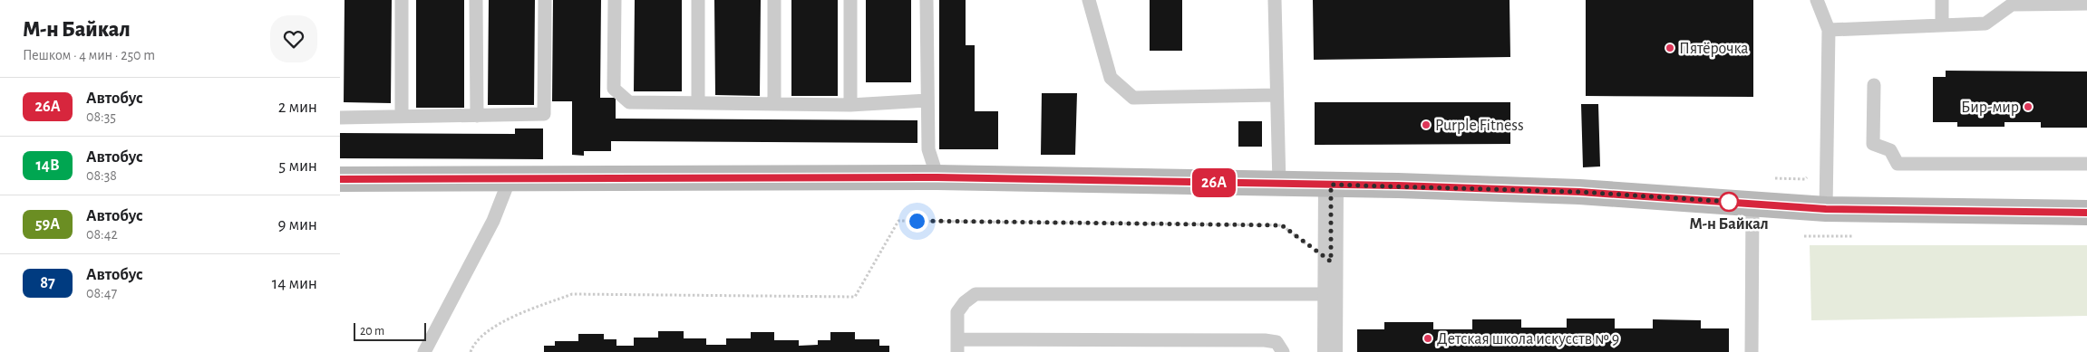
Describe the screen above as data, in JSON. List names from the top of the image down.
{
  "places": [
    "Пятёрочка",
    "Бир-мир",
    "Purple Fitness",
    "М-н Байкал",
    "Детская школа искусств № 9"
  ],
  "lines": ["bus line 26А"],
  "scale_bar": "20 m",
  "page": {
    "heading": ["М-н Байкал", "Пешком · 4 мин · 250 m"],
    "on_map": "26А",
    "list": [
      {
        "mark": "26А",
        "name": "Автобус",
        "note": "08:35",
        "value": "2 мин"
      },
      {
        "mark": "14В",
        "name": "Автобус",
        "note": "08:38",
        "value": "5 мин"
      },
      {
        "mark": "59А",
        "name": "Автобус",
        "note": "08:42",
        "value": "9 мин"
      },
      {
        "mark": "87",
        "name": "Автобус",
        "note": "08:47",
        "value": "14 мин"
      }
    ],
    "scale": "20 m"
  }
}
